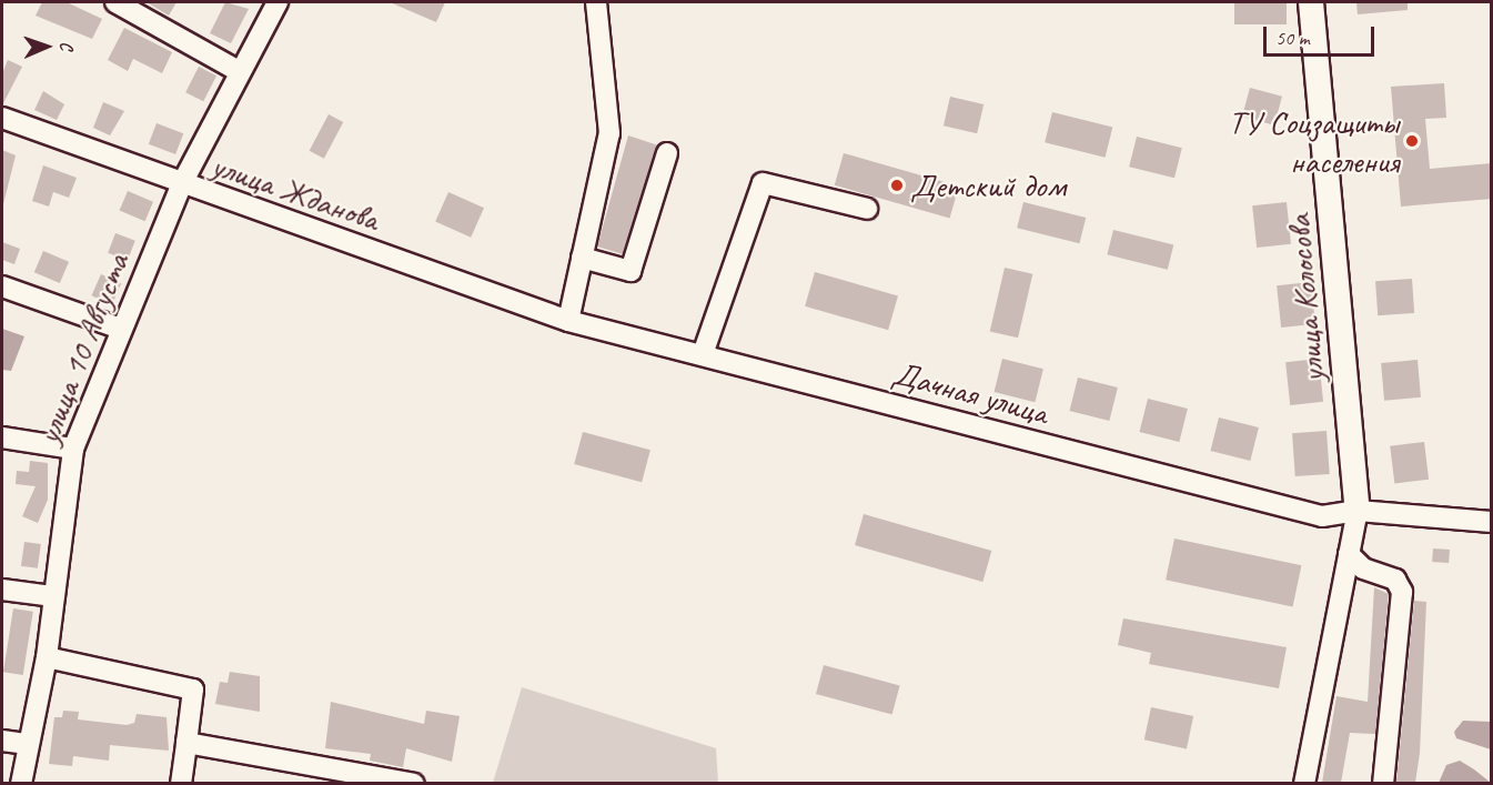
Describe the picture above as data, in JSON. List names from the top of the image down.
{
  "streets": {
    "main road": ["улица Колосова"],
    "street": ["улица Жданова", "улица 10 Августа", "Дачная улица"]
  },
  "crossings": [
    ["улица Жданова", "улица 10 Августа"],
    ["улица Жданова", "Дачная улица"],
    ["улица Колосова", "Дачная улица"]
  ],
  "places": ["ТУ Соцзащиты населения", "Детский дом"],
  "scale_bar": "50 m",
  "north": "right"
}
